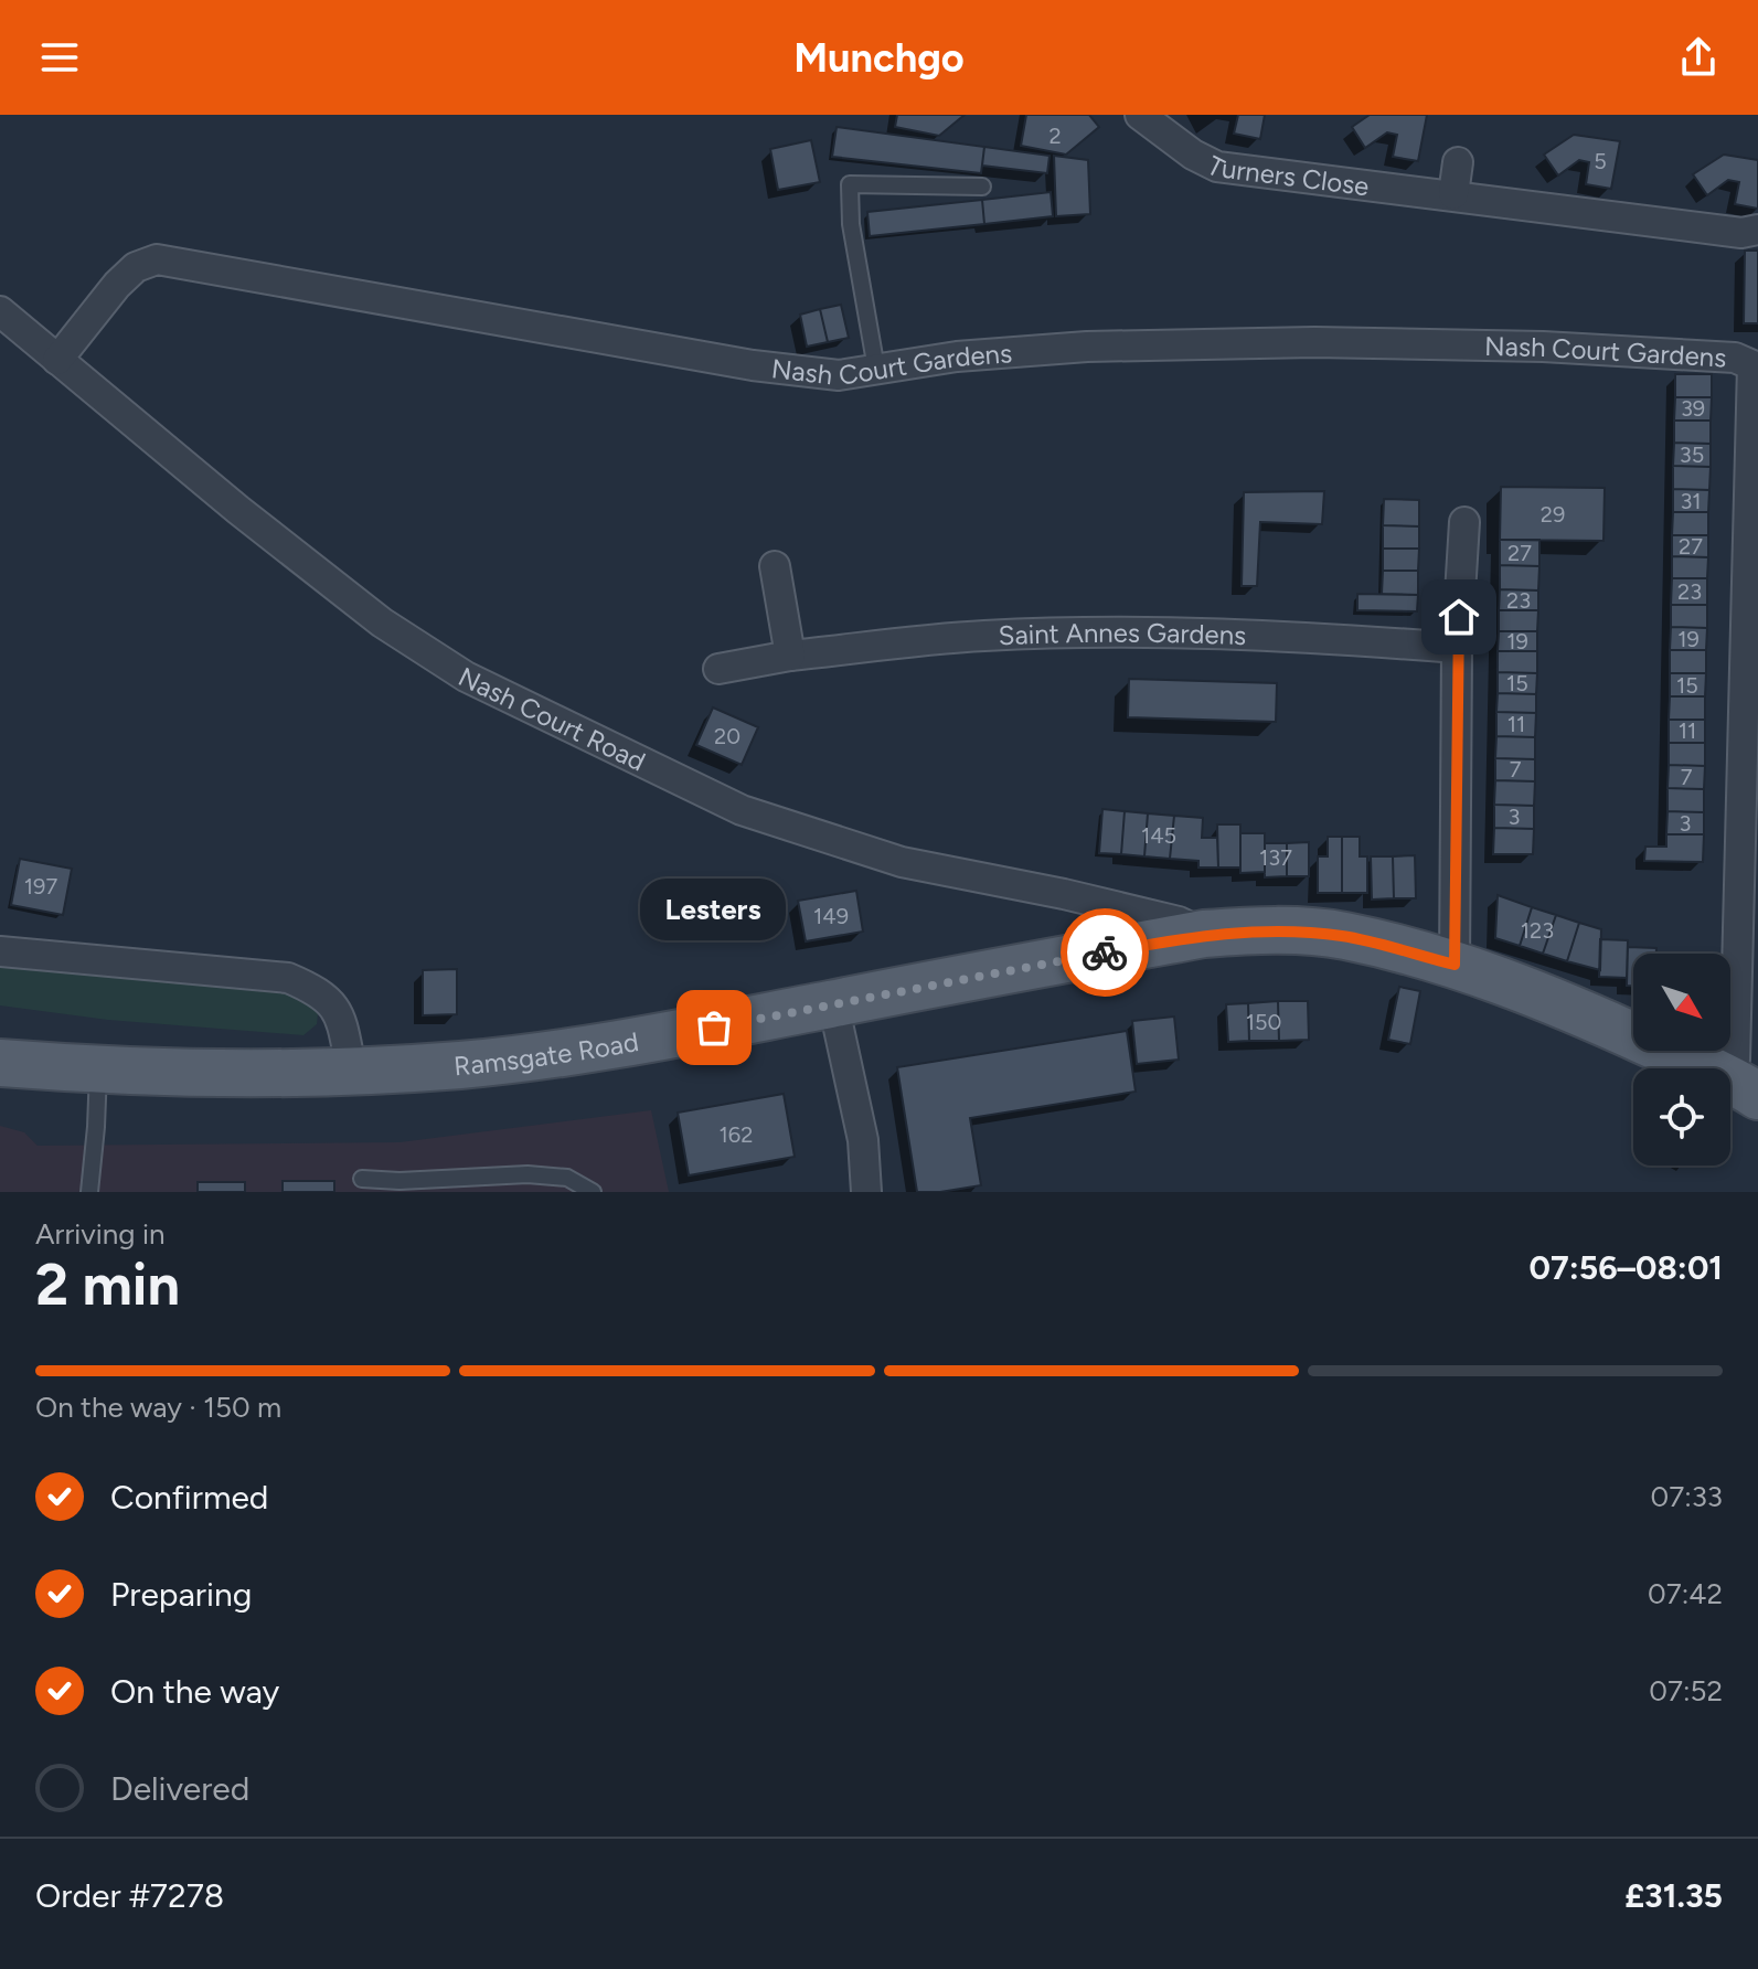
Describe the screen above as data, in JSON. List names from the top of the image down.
{
  "streets": {
    "main road": ["Ramsgate Road"],
    "street": [
      "Turners Close",
      "Nash Court Gardens",
      "Saint Annes Gardens",
      "Nash Court Road"
    ]
  },
  "crossings": [
    ["Nash Court Gardens", "Nash Court Road"],
    ["Nash Court Road", "Ramsgate Road"]
  ],
  "places": ["Lesters"],
  "house_numbers": [
    "2",
    "5",
    "39",
    "35",
    "31",
    "29",
    "27",
    "27",
    "23",
    "23",
    "19",
    "19",
    "15",
    "15",
    "11",
    "11",
    "20",
    "7",
    "7",
    "3",
    "3",
    "145",
    "137",
    "197",
    "149",
    "123",
    "150",
    "162"
  ],
  "north": "bottom right",
  "page": {
    "header": "Munchgo",
    "bubble": "Lesters",
    "heading": ["2 min", "Arriving in", "07:56–08:01"],
    "panel": ["Order #7278", "£31.35"],
    "bar": "On the way · 150 m",
    "list": [
      ["Confirmed", "07:33"],
      ["Preparing", "07:42"],
      ["On the way", "07:52"],
      "Delivered"
    ]
  }
}
